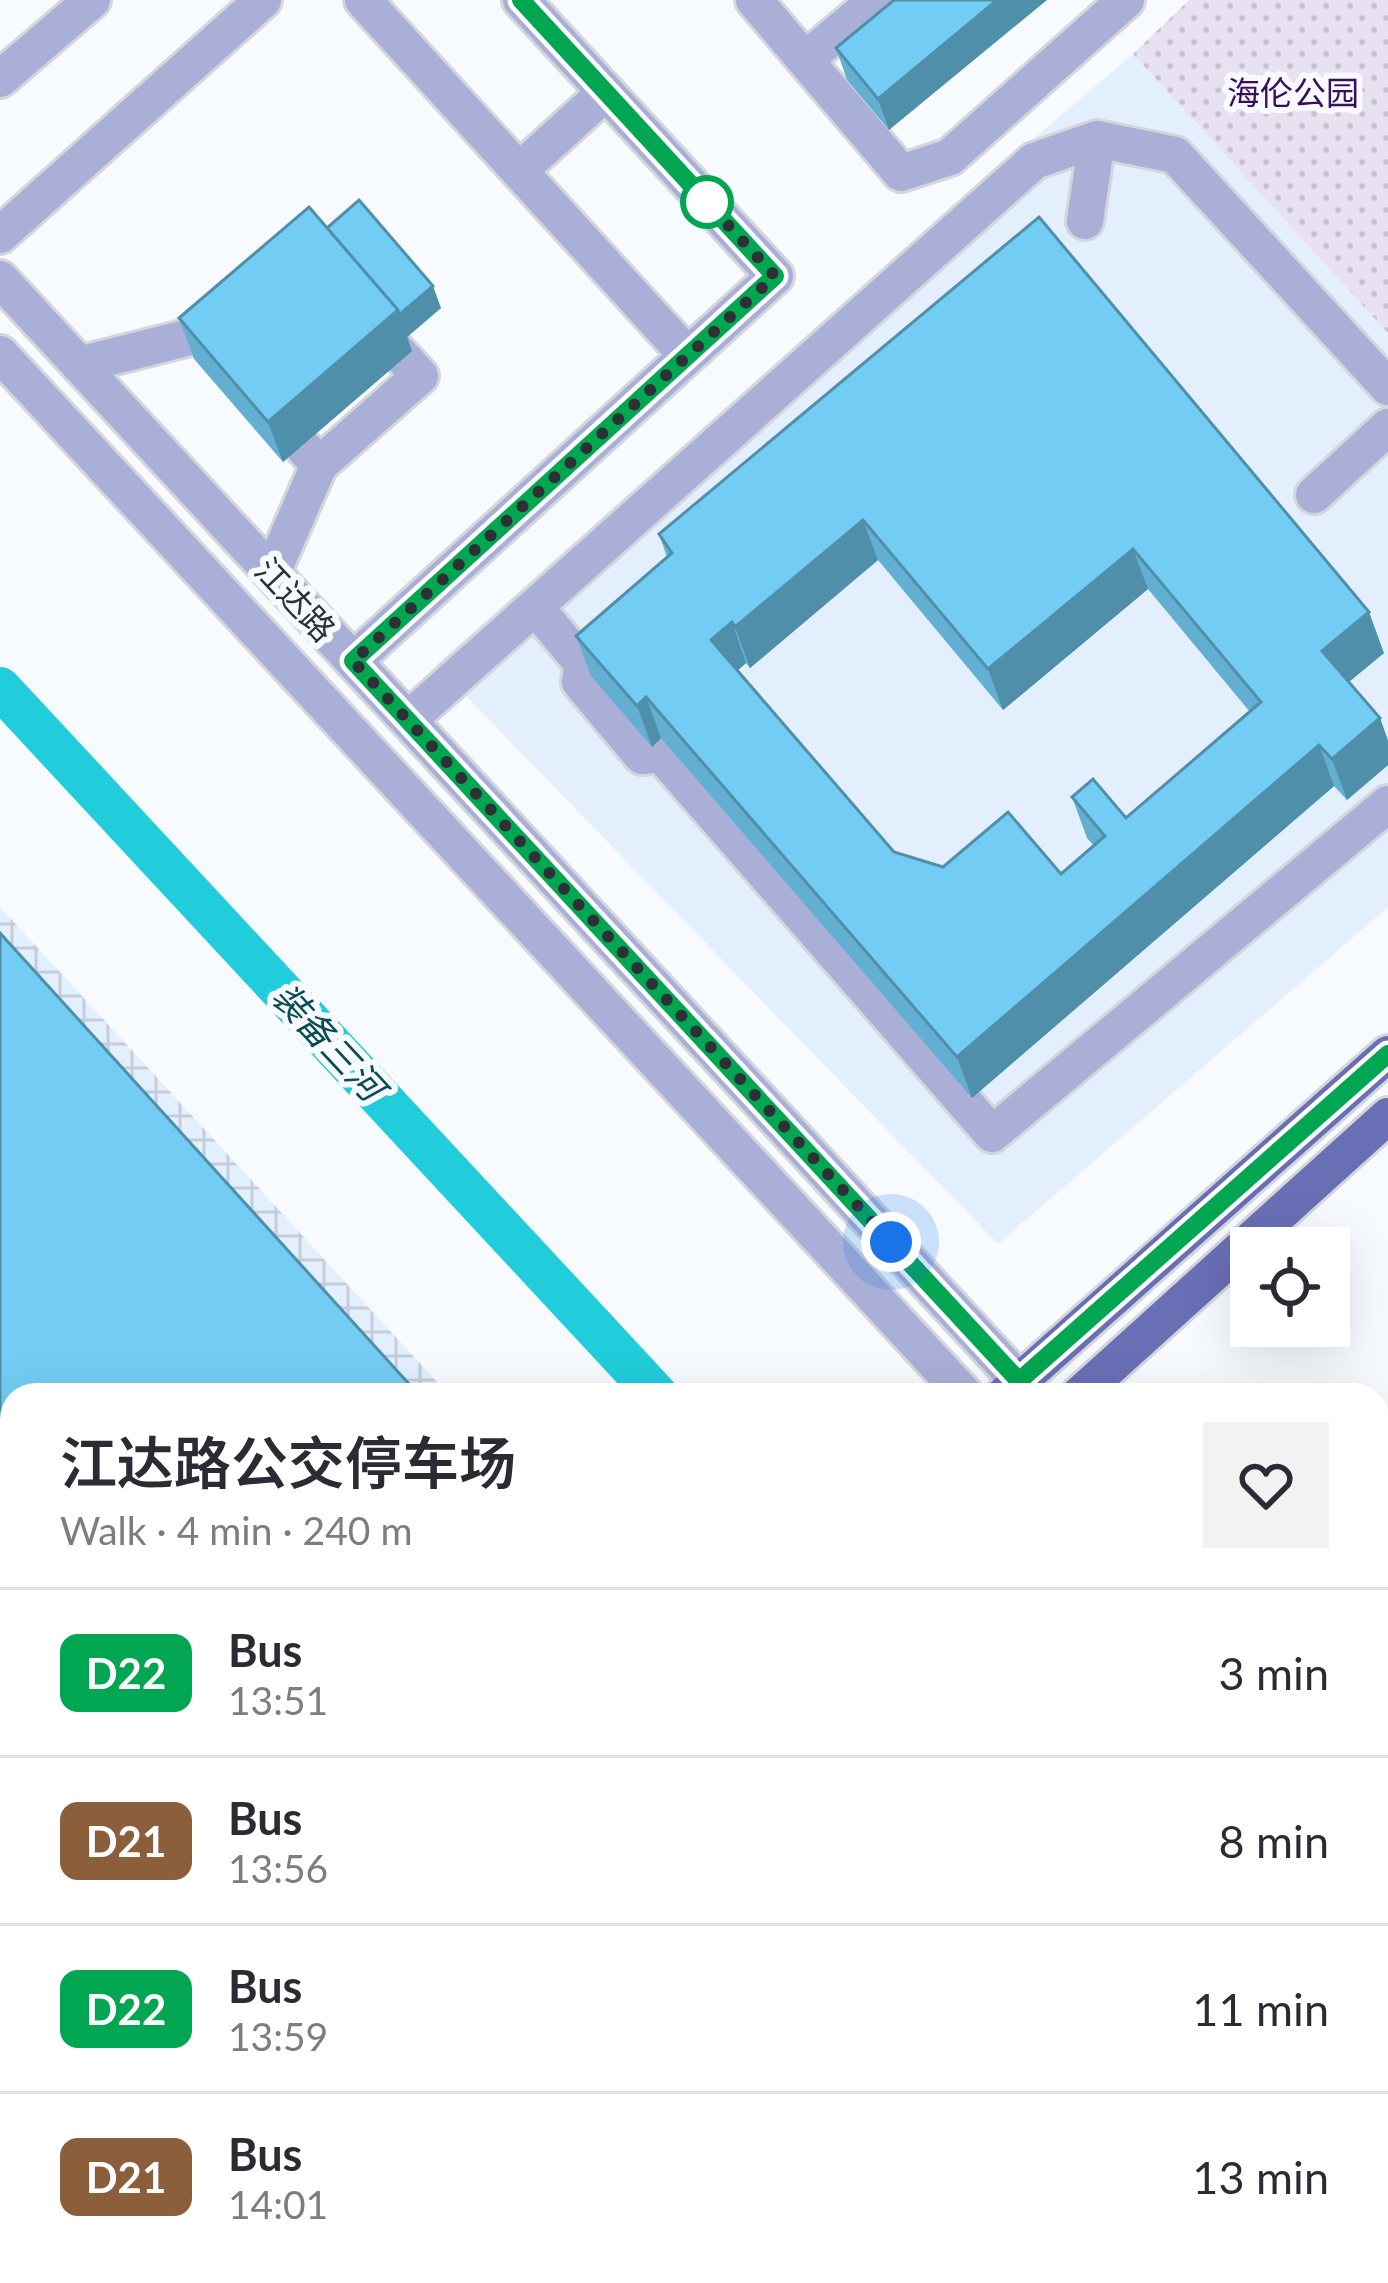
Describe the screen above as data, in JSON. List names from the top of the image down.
{
  "streets": {
    "street": ["江达路"]
  },
  "water": ["装备三河"],
  "parks": ["海伦公园"],
  "lines": ["bus line D22"],
  "page": {
    "heading": ["江达路公交停车场", "Walk · 4 min · 240 m"],
    "list": [
      {
        "mark": "D22",
        "name": "Bus",
        "note": "13:51",
        "value": "3 min"
      },
      {
        "mark": "D21",
        "name": "Bus",
        "note": "13:56",
        "value": "8 min"
      },
      {
        "mark": "D22",
        "name": "Bus",
        "note": "13:59",
        "value": "11 min"
      },
      {
        "mark": "D21",
        "name": "Bus",
        "note": "14:01",
        "value": "13 min"
      }
    ]
  }
}
